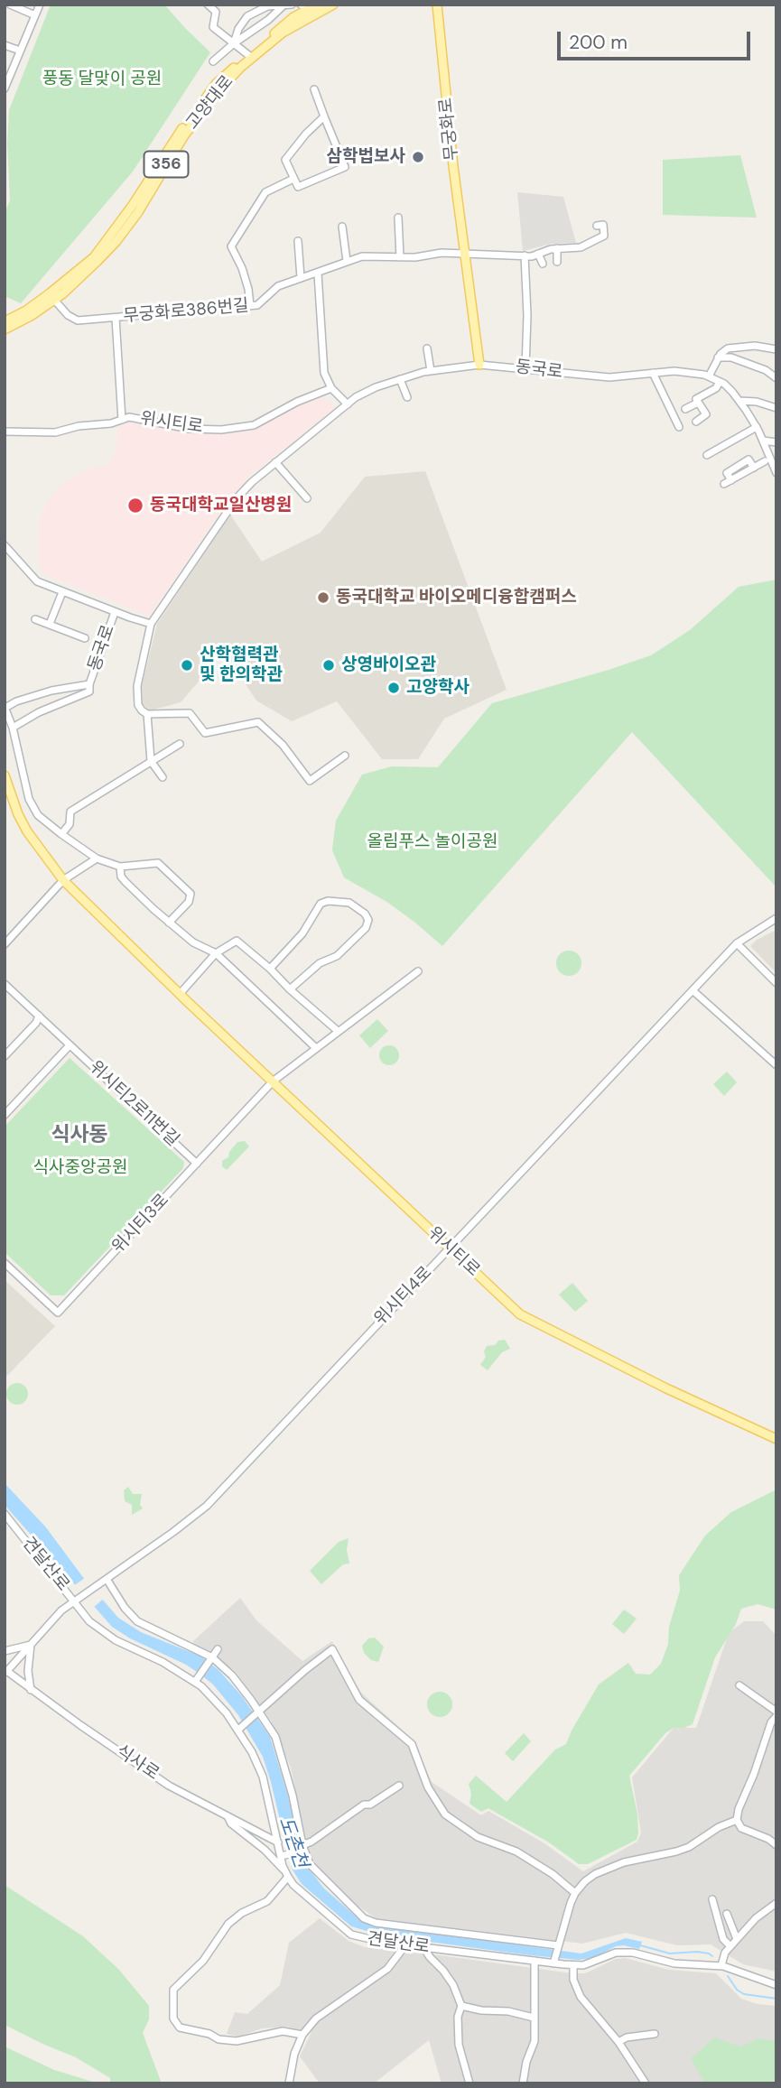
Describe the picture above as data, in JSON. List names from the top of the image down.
{
  "streets": {
    "main road": [
      "고양대로",
      "무궁화로",
      "356",
      "위시티로"
    ],
    "street": [
      "무궁화로386번길",
      "동국로",
      "위시티2로11번길",
      "위시티3로",
      "위시티4로",
      "견달산로",
      "식사로"
    ]
  },
  "crossings": [
    ["고양대로", "무궁화로386번길"],
    ["무궁화로", "무궁화로386번길"],
    ["무궁화로", "동국로"],
    ["위시티로", "위시티3로"],
    ["위시티로", "위시티4로"],
    ["위시티2로11번길", "위시티3로"],
    ["위시티4로", "견달산로"],
    ["견달산로", "식사로"]
  ],
  "districts": ["식사동"],
  "water": ["도촌천"],
  "parks": ["풍동 달맞이 공원", "올림푸스 놀이공원", "식사중앙공원"],
  "places": [
    "삼학법보사",
    "동국대학교일산병원",
    "동국대학교 바이오메디융합캠퍼스",
    "산학협력관 및 한의학관",
    "상영바이오관",
    "고양학사"
  ],
  "scale_bar": "200 m"
}
